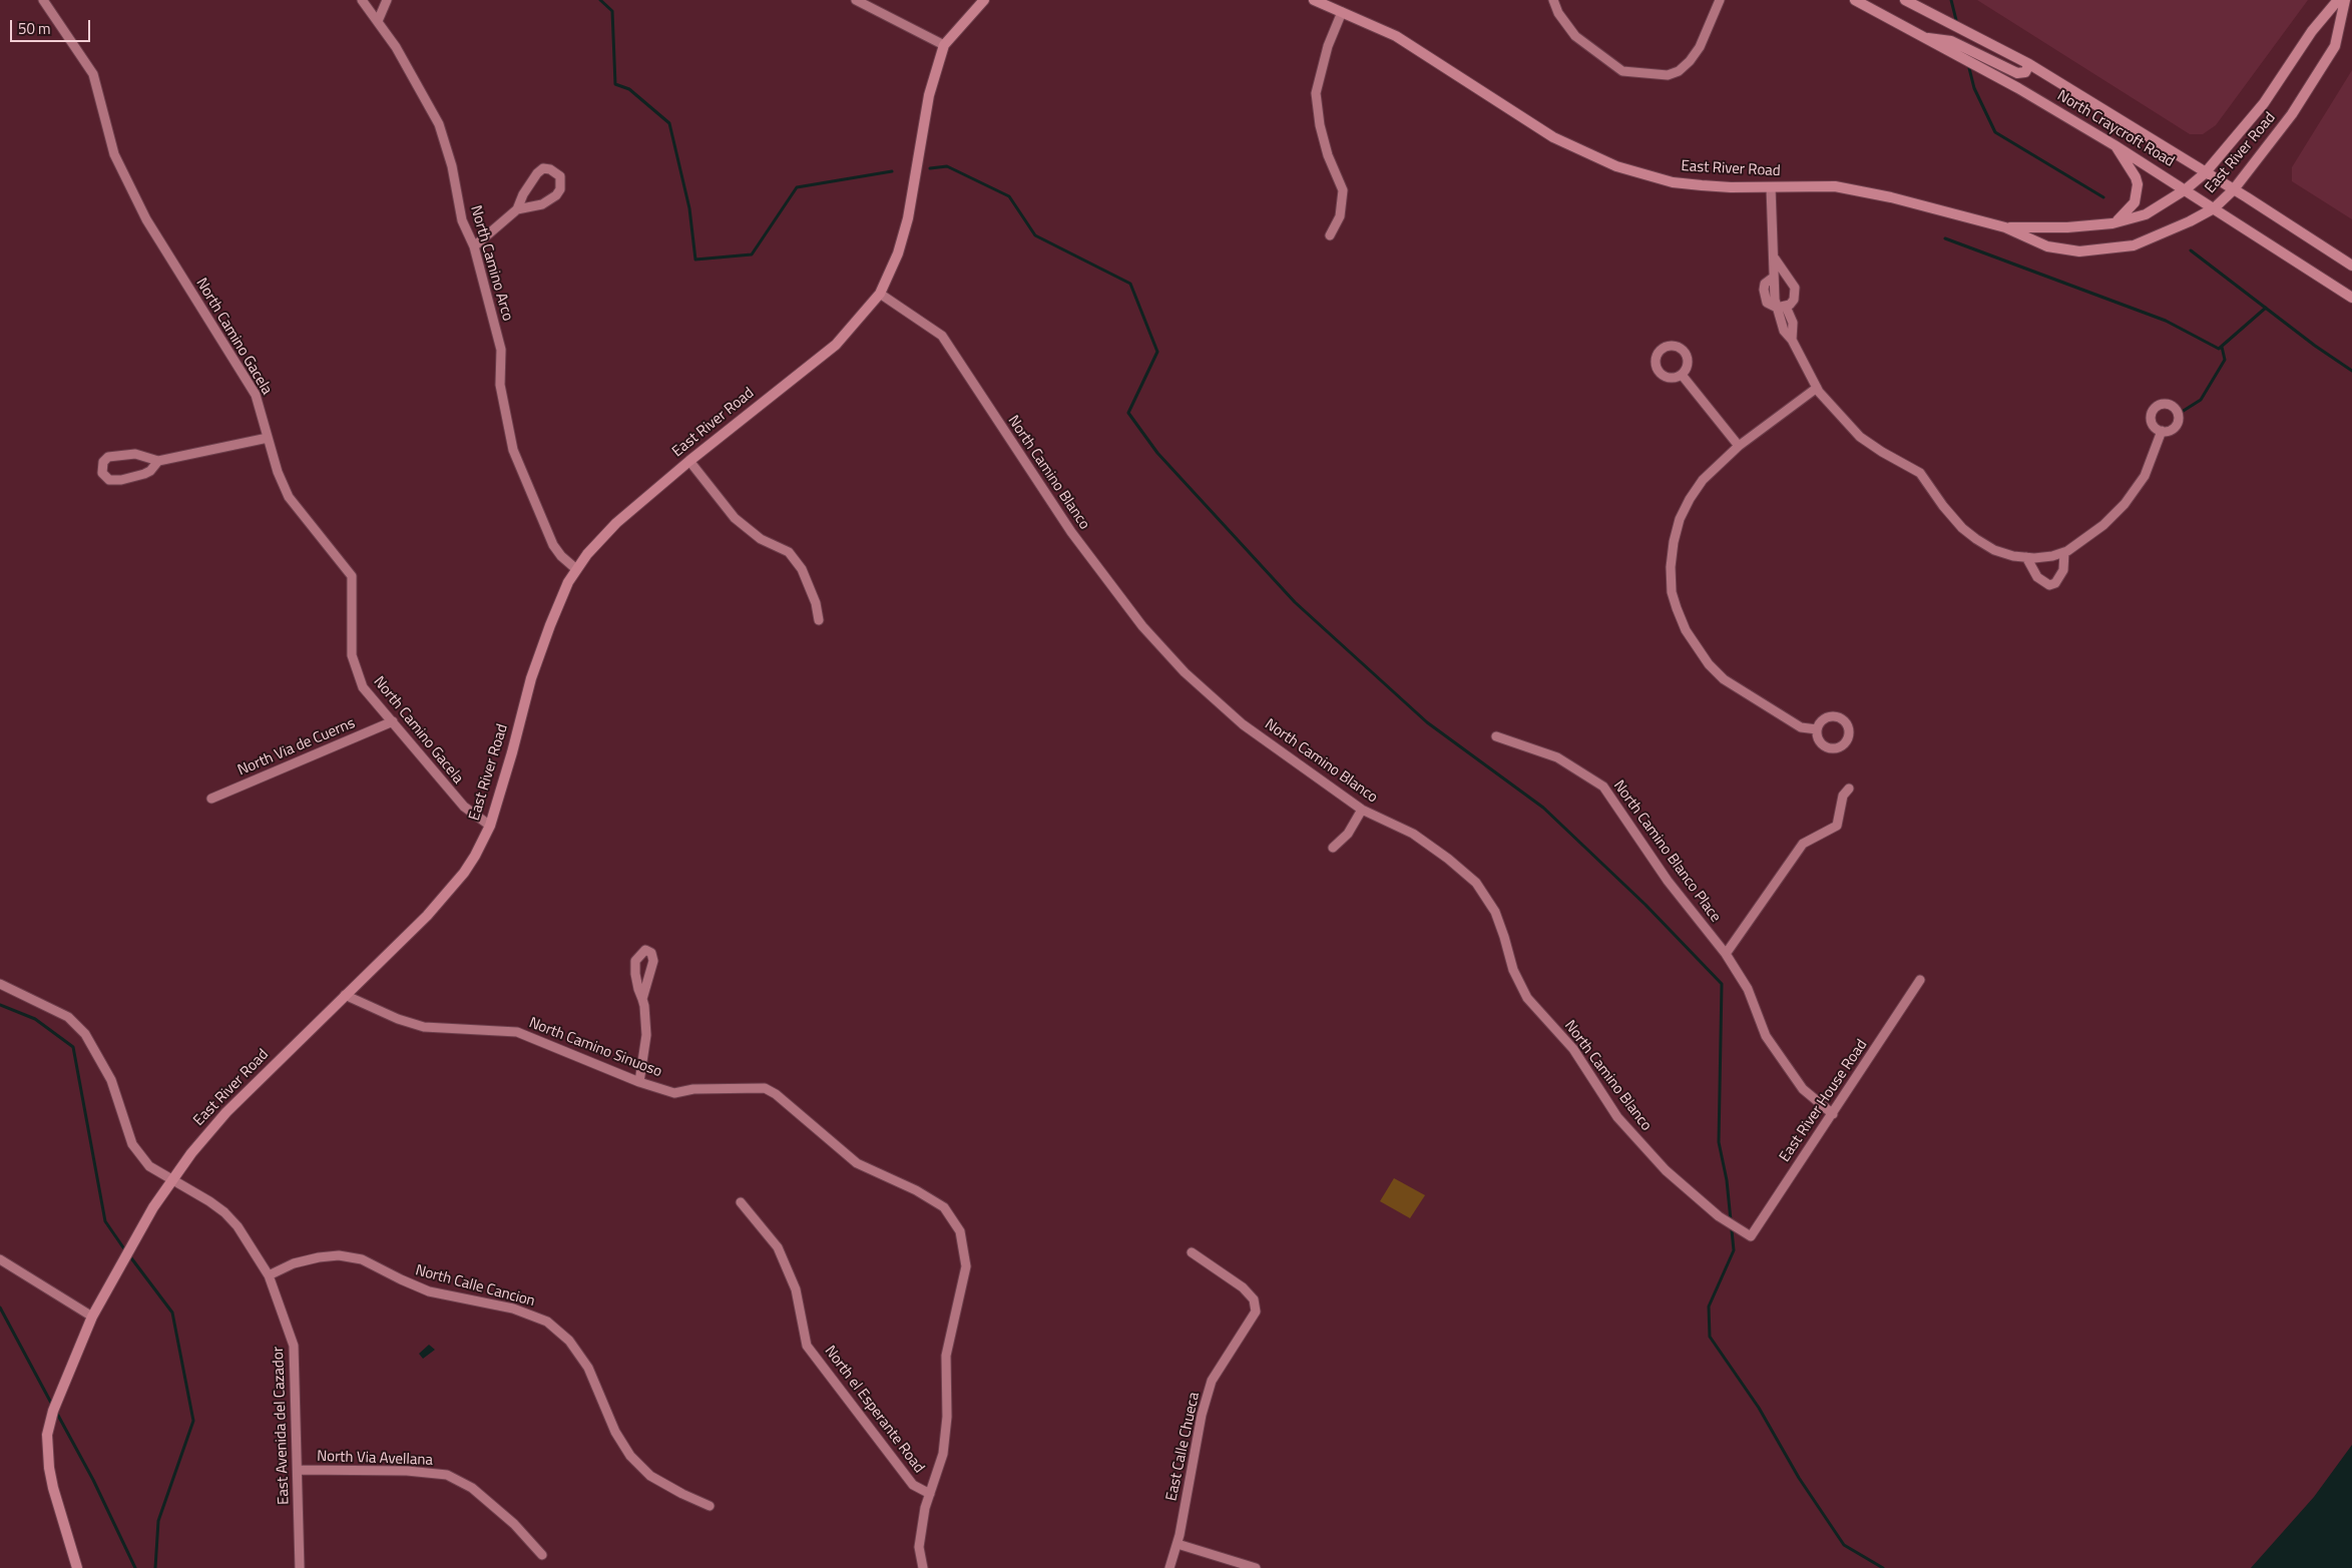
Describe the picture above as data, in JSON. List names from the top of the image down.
{
  "streets": {
    "street": [
      "North Craycroft Road",
      "East River Road",
      "North Camino Arco",
      "North Camino Gacela",
      "North Camino Blanco",
      "North Via de Cuerns",
      "North Camino Blanco Place",
      "North Camino Sinuoso",
      "East River House Road",
      "North Calle Cancion",
      "North el Esperante Road",
      "East Avenida del Cazador",
      "East Calle Chueca",
      "North Via Avellana"
    ]
  },
  "crossings": [
    ["North Craycroft Road", "East River Road"],
    ["East River Road", "North Camino Arco"],
    ["East River Road", "North Camino Gacela"],
    ["East River Road", "North Camino Blanco"],
    ["East River Road", "North Camino Sinuoso"],
    ["East River Road", "East Avenida del Cazador"],
    ["North Camino Gacela", "North Via de Cuerns"],
    ["North Camino Blanco", "East River House Road"],
    ["North Camino Blanco Place", "East River House Road"],
    ["North Camino Sinuoso", "North el Esperante Road"],
    ["North Calle Cancion", "East Avenida del Cazador"],
    ["East Avenida del Cazador", "North Via Avellana"]
  ],
  "scale_bar": "50 m"
}
